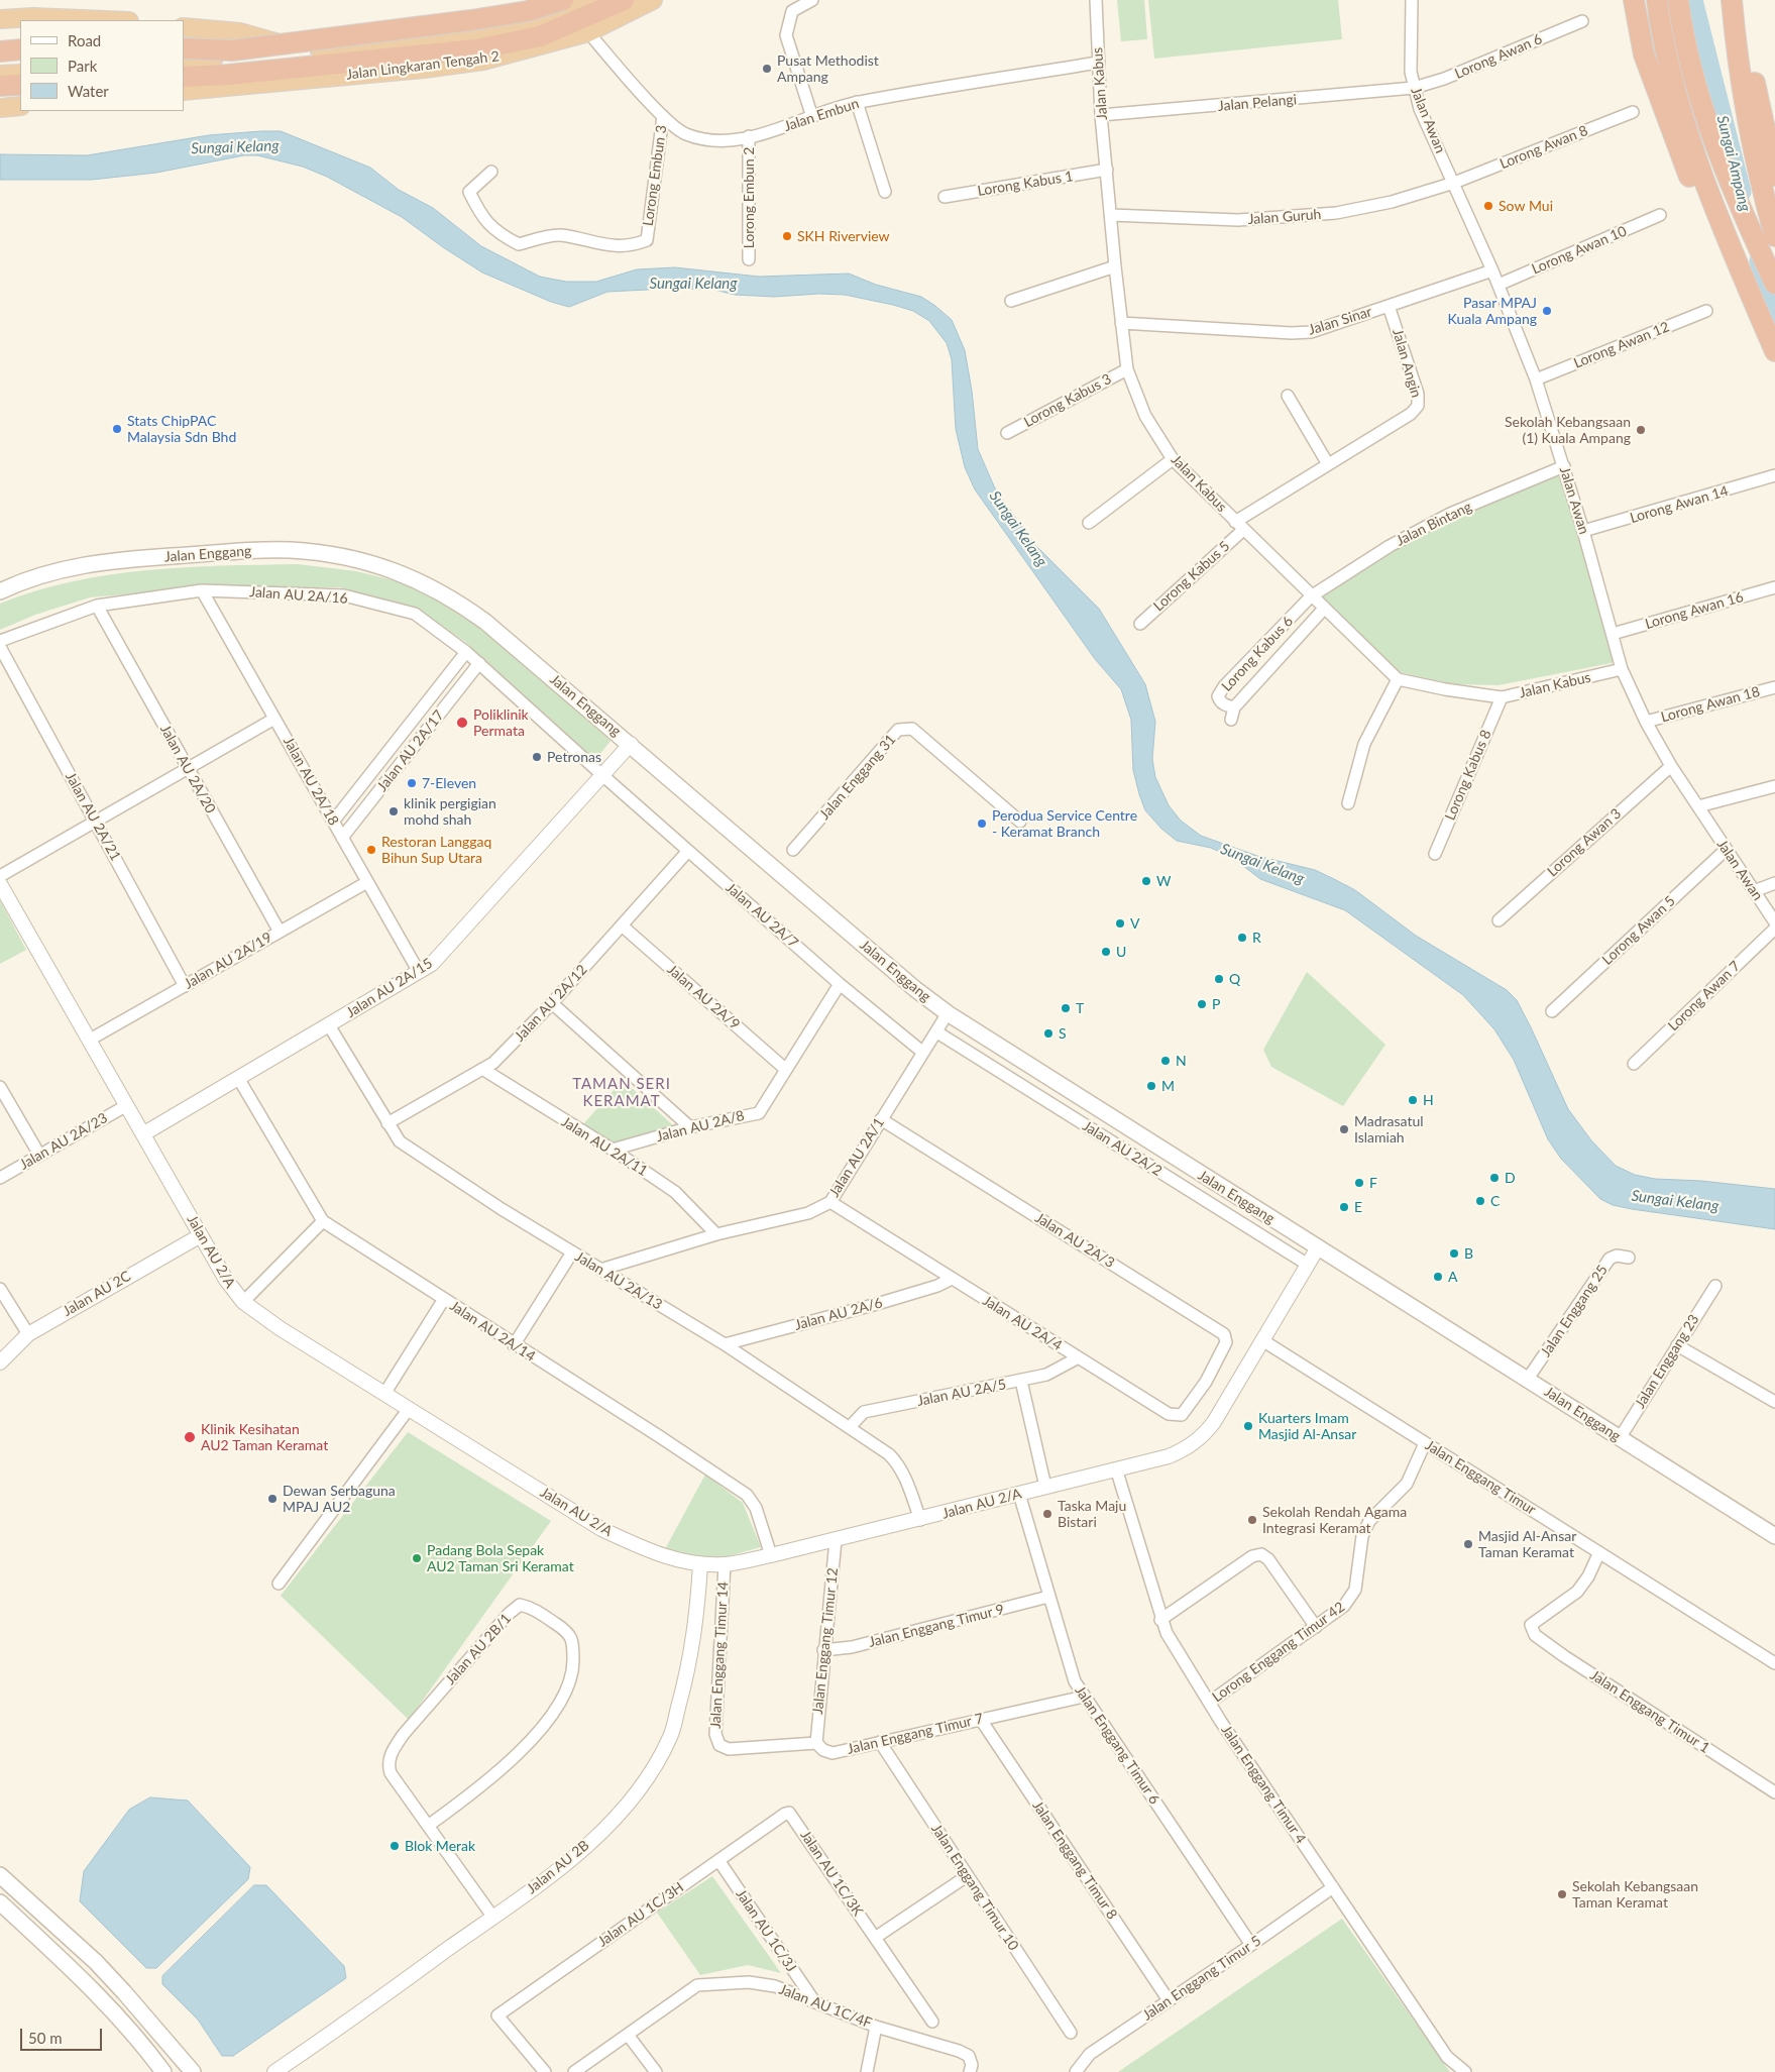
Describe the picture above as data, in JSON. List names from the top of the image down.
{
  "streets": {
    "highway": ["Jalan Lingkaran Tengah 2"],
    "main road": ["Jalan Enggang"],
    "street": [
      "Lorong Awan 6",
      "Jalan Kabus",
      "Jalan Pelangi",
      "Jalan Embun",
      "Jalan Awan",
      "Lorong Awan 8",
      "Lorong Embun 3",
      "Lorong Kabus 1",
      "Lorong Embun 2",
      "Jalan Guruh",
      "Lorong Awan 10",
      "Jalan Sinar",
      "Lorong Awan 12",
      "Jalan Angin",
      "Lorong Kabus 3",
      "Lorong Awan 14",
      "Jalan Bintang",
      "Lorong Kabus 5",
      "Jalan AU 2A/16",
      "Lorong Awan 16",
      "Lorong Kabus 6",
      "Lorong Awan 18",
      "Jalan AU 2A/17",
      "Jalan AU 2A/20",
      "Lorong Kabus 8",
      "Jalan Enggang 31",
      "Jalan AU 2A/18",
      "Jalan AU 2A/21",
      "Lorong Awan 3",
      "Jalan AU 2A/7",
      "Lorong Awan 5",
      "Jalan AU 2A/19",
      "Jalan AU 2A/15",
      "Lorong Awan 7",
      "Jalan AU 2A/9",
      "Jalan AU 2A/12",
      "Jalan AU 2A/8",
      "Jalan AU 2A/23",
      "Jalan AU 2A/11",
      "Jalan AU 2A/2",
      "Jalan AU 2A/1",
      "Jalan AU 2A/3",
      "Jalan AU 2/A",
      "Jalan AU 2A/13",
      "Jalan AU 2C",
      "Jalan Enggang 25",
      "Jalan AU 2A/6",
      "Jalan AU 2A/4",
      "Jalan AU 2A/14",
      "Jalan Enggang 23",
      "Jalan AU 2A/5",
      "Jalan Enggang Timur",
      "Jalan Enggang Timur 9",
      "Jalan Enggang Timur 12",
      "Jalan AU 2B/1",
      "Lorong Enggang Timur 42",
      "Jalan Enggang Timur 14",
      "Jalan Enggang Timur 1",
      "Jalan Enggang Timur 7",
      "Jalan Enggang Timur 6",
      "Jalan Enggang Timur 4",
      "Jalan Enggang Timur 8",
      "Jalan AU 2B",
      "Jalan AU 1C/3K",
      "Jalan Enggang Timur 10",
      "Jalan AU 1C/3H",
      "Jalan AU 1C/3J",
      "Jalan Enggang Timur 5",
      "Jalan AU 1C/4F"
    ]
  },
  "crossings": [
    ["Lorong Awan 6", "Jalan Pelangi"],
    ["Lorong Awan 6", "Jalan Awan"],
    ["Jalan Lingkaran Tengah 2", "Jalan Embun"],
    ["Jalan Kabus", "Jalan Pelangi"],
    ["Jalan Kabus", "Jalan Embun"],
    ["Jalan Kabus", "Jalan Awan"],
    ["Jalan Kabus", "Lorong Kabus 1"],
    ["Jalan Kabus", "Jalan Guruh"],
    ["Jalan Kabus", "Jalan Sinar"],
    ["Jalan Kabus", "Jalan Angin"],
    ["Jalan Kabus", "Lorong Kabus 3"],
    ["Jalan Kabus", "Jalan Bintang"],
    ["Jalan Kabus", "Lorong Kabus 5"],
    ["Jalan Kabus", "Lorong Kabus 6"],
    ["Jalan Kabus", "Lorong Kabus 8"],
    ["Jalan Pelangi", "Jalan Awan"],
    ["Jalan Embun", "Lorong Embun 3"],
    ["Jalan Embun", "Lorong Embun 2"],
    ["Jalan Awan", "Lorong Awan 8"],
    ["Jalan Awan", "Jalan Guruh"],
    ["Jalan Awan", "Lorong Awan 10"],
    ["Jalan Awan", "Jalan Sinar"],
    ["Jalan Awan", "Lorong Awan 12"],
    ["Jalan Awan", "Lorong Awan 14"],
    ["Jalan Awan", "Jalan Bintang"],
    ["Jalan Awan", "Lorong Awan 16"],
    ["Jalan Awan", "Lorong Awan 18"],
    ["Jalan Awan", "Lorong Awan 3"],
    ["Jalan Awan", "Lorong Awan 5"],
    ["Lorong Awan 8", "Jalan Guruh"],
    ["Jalan Sinar", "Jalan Angin"],
    ["Jalan Angin", "Lorong Kabus 5"],
    ["Jalan Bintang", "Lorong Kabus 6"],
    ["Jalan Enggang", "Jalan AU 2A/15"],
    ["Jalan Enggang", "Jalan AU 2A/1"],
    ["Jalan Enggang", "Jalan AU 2/A"],
    ["Jalan Enggang", "Jalan Enggang 25"],
    ["Jalan Enggang", "Jalan Enggang 23"],
    ["Jalan AU 2A/16", "Jalan AU 2A/17"],
    ["Jalan AU 2A/16", "Jalan AU 2A/20"],
    ["Jalan AU 2A/16", "Jalan AU 2A/18"],
    ["Jalan AU 2A/16", "Jalan AU 2A/7"],
    ["Jalan AU 2A/16", "Jalan AU 2A/15"],
    ["Jalan AU 2A/17", "Jalan AU 2A/18"],
    ["Jalan AU 2A/20", "Jalan AU 2A/19"],
    ["Jalan AU 2A/18", "Jalan AU 2A/19"],
    ["Jalan AU 2A/18", "Jalan AU 2A/15"],
    ["Jalan AU 2A/21", "Jalan AU 2A/19"],
    ["Jalan AU 2A/7", "Jalan AU 2A/15"],
    ["Jalan AU 2A/7", "Jalan AU 2A/12"],
    ["Jalan AU 2A/7", "Jalan AU 2A/8"],
    ["Jalan AU 2A/7", "Jalan AU 2A/1"],
    ["Jalan AU 2A/19", "Jalan AU 2/A"],
    ["Jalan AU 2A/15", "Jalan AU 2/A"],
    ["Jalan AU 2A/15", "Jalan AU 2A/13"],
    ["Jalan AU 2A/15", "Jalan AU 2A/14"],
    ["Jalan AU 2A/9", "Jalan AU 2A/12"],
    ["Jalan AU 2A/9", "Jalan AU 2A/8"],
    ["Jalan AU 2A/12", "Jalan AU 2A/11"],
    ["Jalan AU 2A/12", "Jalan AU 2A/13"],
    ["Jalan AU 2A/8", "Jalan AU 2A/11"],
    ["Jalan AU 2A/23", "Jalan AU 2/A"],
    ["Jalan AU 2A/11", "Jalan AU 2A/1"],
    ["Jalan AU 2A/2", "Jalan AU 2A/1"],
    ["Jalan AU 2A/2", "Jalan AU 2/A"],
    ["Jalan AU 2A/1", "Jalan AU 2A/3"],
    ["Jalan AU 2A/1", "Jalan AU 2A/13"],
    ["Jalan AU 2A/1", "Jalan AU 2A/4"],
    ["Jalan AU 2A/3", "Jalan AU 2A/4"],
    ["Jalan AU 2/A", "Jalan AU 2A/13"],
    ["Jalan AU 2/A", "Jalan AU 2C"],
    ["Jalan AU 2/A", "Jalan AU 2A/14"],
    ["Jalan AU 2/A", "Jalan Enggang Timur"],
    ["Jalan AU 2/A", "Jalan Enggang Timur 12"],
    ["Jalan AU 2/A", "Jalan Enggang Timur 14"],
    ["Jalan AU 2/A", "Jalan Enggang Timur 6"],
    ["Jalan AU 2/A", "Jalan Enggang Timur 4"],
    ["Jalan AU 2/A", "Jalan AU 2B"],
    ["Jalan AU 2A/13", "Jalan AU 2A/6"],
    ["Jalan AU 2A/13", "Jalan AU 2A/5"],
    ["Jalan AU 2A/6", "Jalan AU 2A/4"],
    ["Jalan AU 2A/4", "Jalan AU 2A/5"],
    ["Jalan Enggang Timur", "Lorong Enggang Timur 42"],
    ["Jalan Enggang Timur", "Jalan Enggang Timur 1"],
    ["Jalan Enggang Timur 9", "Jalan Enggang Timur 12"],
    ["Jalan Enggang Timur 9", "Jalan Enggang Timur 6"],
    ["Jalan Enggang Timur 12", "Jalan Enggang Timur 7"],
    ["Jalan AU 2B/1", "Jalan AU 2B"],
    ["Lorong Enggang Timur 42", "Jalan Enggang Timur 4"],
    ["Jalan Enggang Timur 14", "Jalan Enggang Timur 7"],
    ["Jalan Enggang Timur 7", "Jalan Enggang Timur 6"],
    ["Jalan Enggang Timur 7", "Jalan Enggang Timur 8"],
    ["Jalan Enggang Timur 7", "Jalan Enggang Timur 10"],
    ["Jalan Enggang Timur 6", "Jalan Enggang Timur 5"],
    ["Jalan Enggang Timur 4", "Jalan Enggang Timur 5"],
    ["Jalan Enggang Timur 8", "Jalan Enggang Timur 5"],
    ["Jalan AU 1C/3K", "Jalan AU 1C/3H"],
    ["Jalan AU 1C/3H", "Jalan AU 1C/3J"],
    ["Jalan AU 1C/3J", "Jalan AU 1C/4F"]
  ],
  "districts": ["TAMAN SERI KERAMAT"],
  "water": ["Sungai Kelang", "Sungai Ampang"],
  "places": [
    "Pusat Methodist Ampang",
    "Sow Mui",
    "SKH Riverview",
    "Pasar MPAJ Kuala Ampang",
    "Stats ChipPAC Malaysia Sdn Bhd",
    "Sekolah Kebangsaan (1) Kuala Ampang",
    "Poliklinik Permata",
    "Petronas",
    "7-Eleven",
    "klinik pergigian mohd shah",
    "Perodua Service Centre - Keramat Branch",
    "Restoran Langgaq Bihun Sup Utara",
    "W",
    "V",
    "R",
    "U",
    "Q",
    "P",
    "T",
    "S",
    "N",
    "M",
    "H",
    "Madrasatul Islamiah",
    "D",
    "F",
    "C",
    "E",
    "B",
    "A",
    "Kuarters Imam Masjid Al-Ansar",
    "Klinik Kesihatan AU2 Taman Keramat",
    "Dewan Serbaguna MPAJ AU2",
    "Taska Maju Bistari",
    "Sekolah Rendah Agama Integrasi Keramat",
    "Masjid Al-Ansar Taman Keramat",
    "Padang Bola Sepak AU2 Taman Sri Keramat",
    "Blok Merak",
    "Sekolah Kebangsaan Taman Keramat"
  ],
  "legend": ["Road", "Park", "Water"],
  "scale_bar": "50 m"
}
